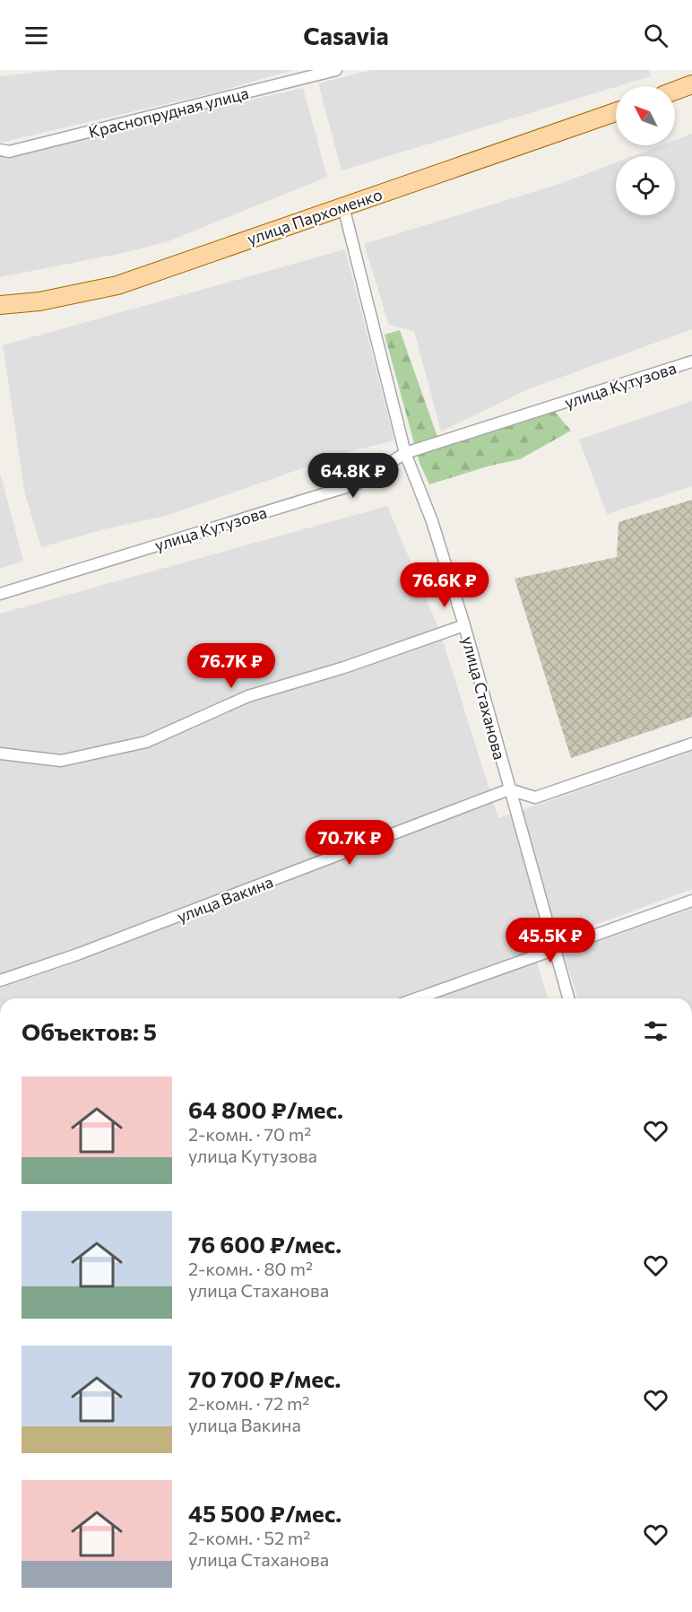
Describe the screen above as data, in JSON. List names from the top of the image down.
{
  "streets": {
    "main road": ["улица Пархоменко"],
    "street": [
      "Краснопрудная улица",
      "улица Кутузова",
      "улица Стаханова",
      "улица Вакина"
    ]
  },
  "crossings": [
    ["улица Пархоменко", "улица Стаханова"],
    ["улица Кутузова", "улица Стаханова"],
    ["улица Стаханова", "улица Вакина"]
  ],
  "north": "top left",
  "page": {
    "header": "Casavia",
    "price": [
      "64.8K ₽",
      "76.6K ₽",
      "76.7K ₽",
      "70.7K ₽",
      "45.5K ₽"
    ],
    "heading": "Объектов: 5",
    "list": [
      {
        "name": "64 800 ₽/мес.",
        "note": "2-комн. · 70 m² · улица Кутузова"
      },
      {
        "name": "76 600 ₽/мес.",
        "note": "2-комн. · 80 m² · улица Стаханова"
      },
      {
        "name": "70 700 ₽/мес.",
        "note": "2-комн. · 72 m² · улица Вакина"
      },
      {
        "name": "45 500 ₽/мес.",
        "note": "2-комн. · 52 m² · улица Стаханова"
      }
    ]
  }
}
